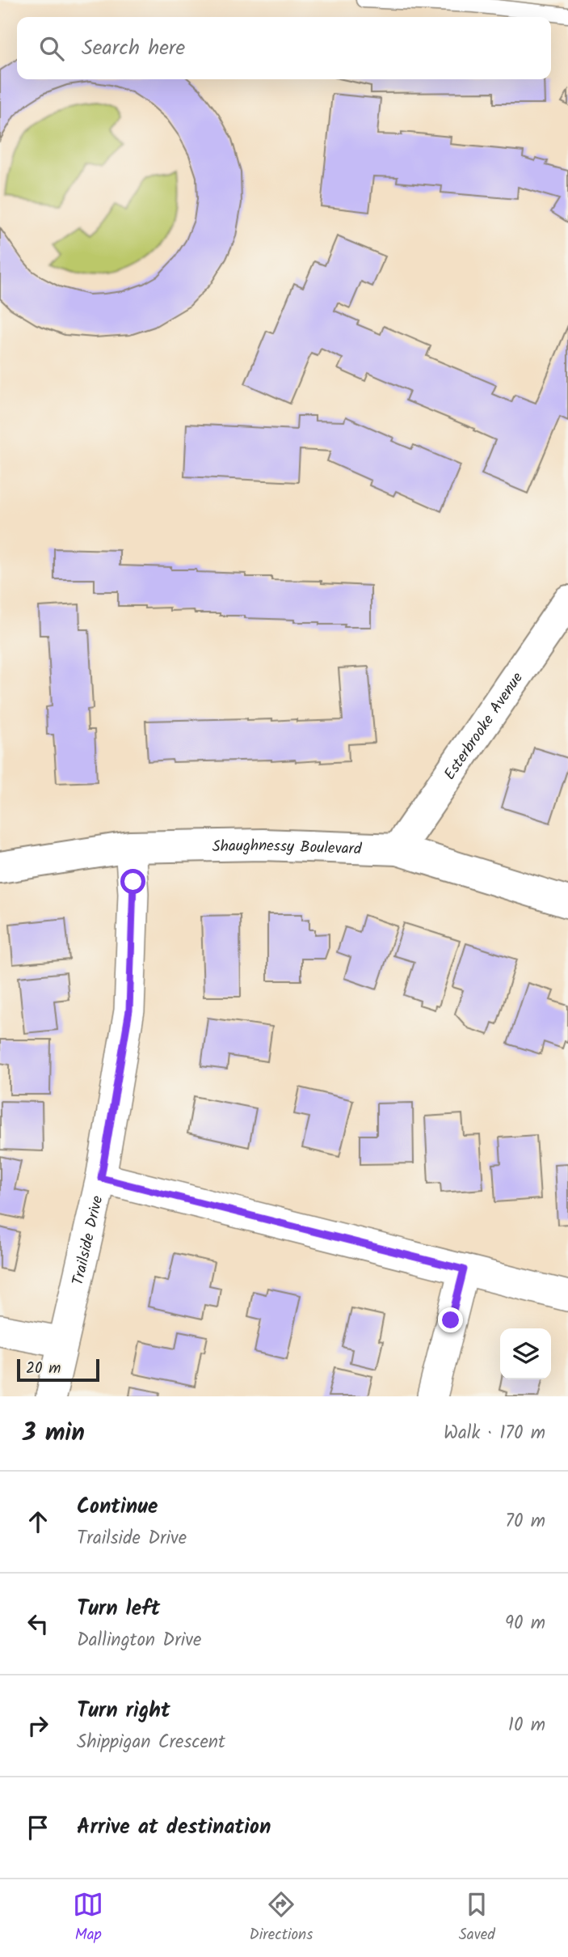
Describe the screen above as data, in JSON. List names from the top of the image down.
{
  "streets": {
    "street": ["Esterbrooke Avenue", "Shaughnessy Boulevard", "Trailside Drive"]
  },
  "crossings": [
    ["Esterbrooke Avenue", "Shaughnessy Boulevard"],
    ["Shaughnessy Boulevard", "Trailside Drive"]
  ],
  "scale_bar": "20 m",
  "page": {
    "search": "Search here",
    "scale": "20 m",
    "heading": ["3 min", "Walk · 170 m"],
    "list": [
      ["Continue", "Trailside Drive", "70 m"],
      ["Turn left", "Dallington Drive", "90 m"],
      ["Turn right", "Shippigan Crescent", "10 m"],
      "Arrive at destination"
    ],
    "nav": ["Map", "Directions", "Saved"]
  }
}
